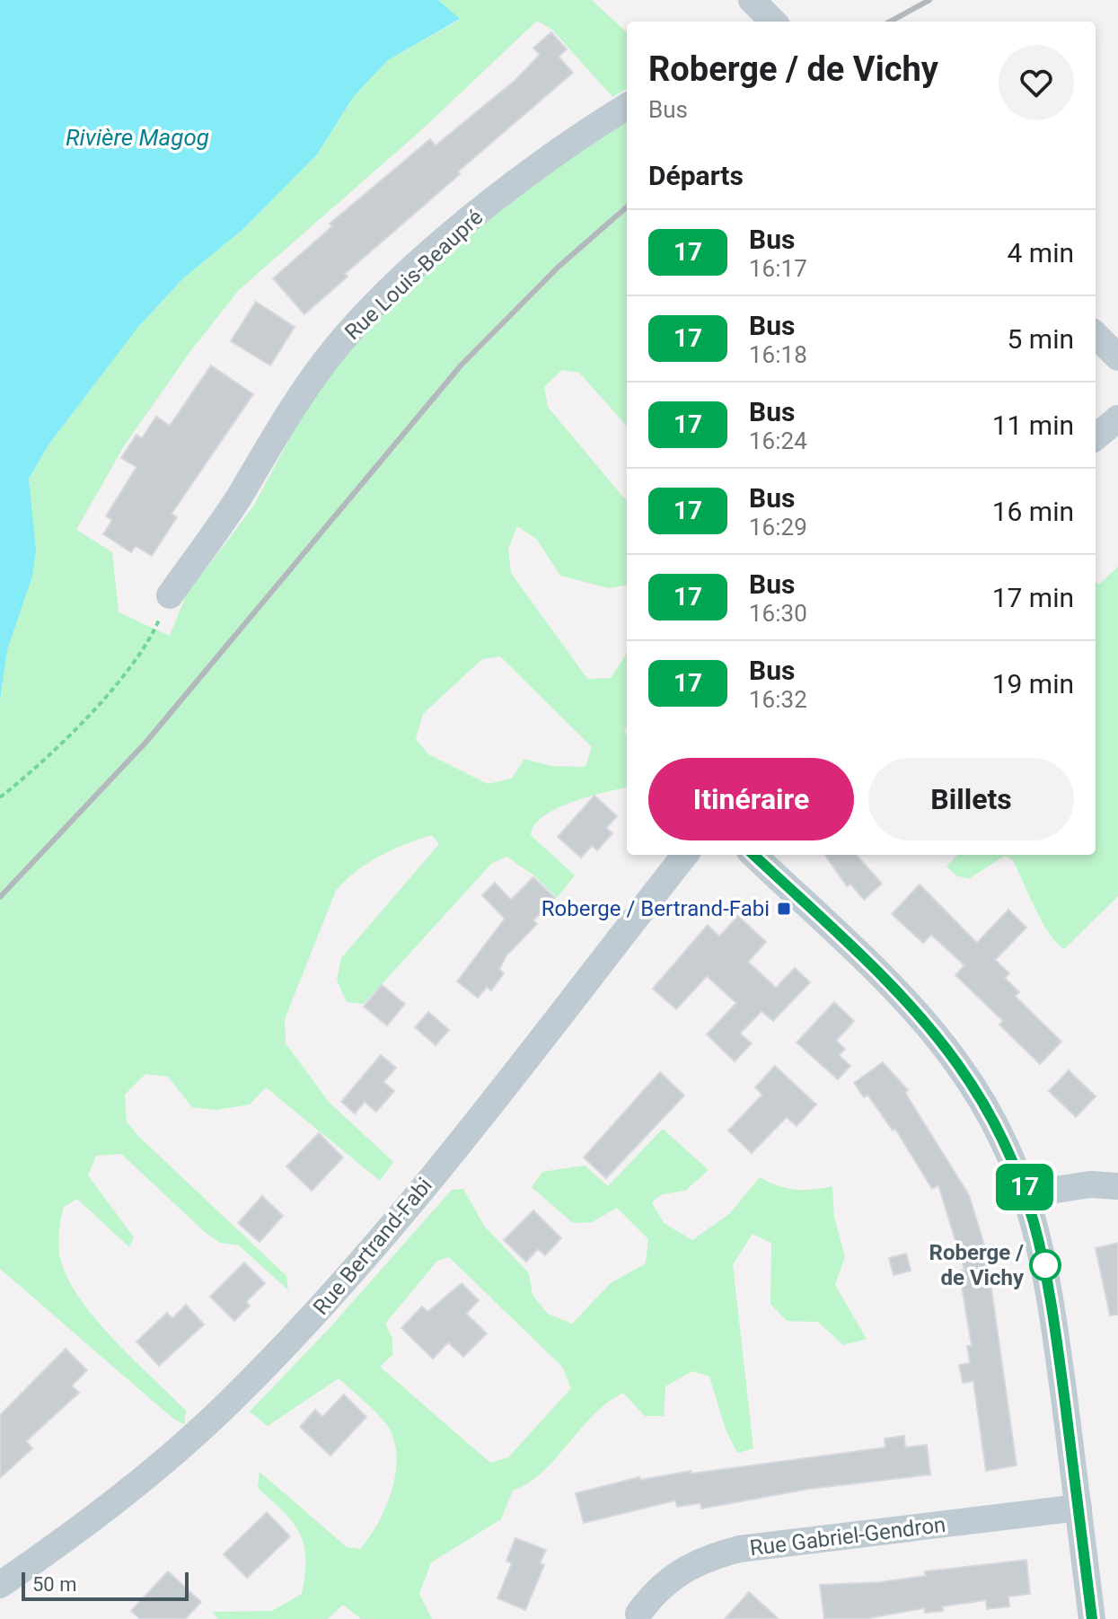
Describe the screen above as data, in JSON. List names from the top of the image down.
{
  "streets": {
    "street": ["Rue Louis-Beaupré", "Rue Bertrand-Fabi", "Rue Gabriel-Gendron"]
  },
  "water": ["Rivière Magog"],
  "places": {
    "transit": ["Roberge / Bertrand-Fabi"],
    "other": ["Roberge / de Vichy"]
  },
  "lines": ["bus line 17"],
  "scale_bar": "50 m",
  "page": {
    "on_map": "17",
    "heading": [
      ["Roberge / de Vichy", "Bus"],
      "Départs"
    ],
    "list": [
      {
        "mark": "17",
        "name": "Bus",
        "note": "16:17",
        "value": "4 min"
      },
      {
        "mark": "17",
        "name": "Bus",
        "note": "16:18",
        "value": "5 min"
      },
      {
        "mark": "17",
        "name": "Bus",
        "note": "16:24",
        "value": "11 min"
      },
      {
        "mark": "17",
        "name": "Bus",
        "note": "16:29",
        "value": "16 min"
      },
      {
        "mark": "17",
        "name": "Bus",
        "note": "16:30",
        "value": "17 min"
      },
      {
        "mark": "17",
        "name": "Bus",
        "note": "16:32",
        "value": "19 min"
      }
    ],
    "buttons": ["Itinéraire", "Billets"],
    "scale": "50 m"
  }
}
